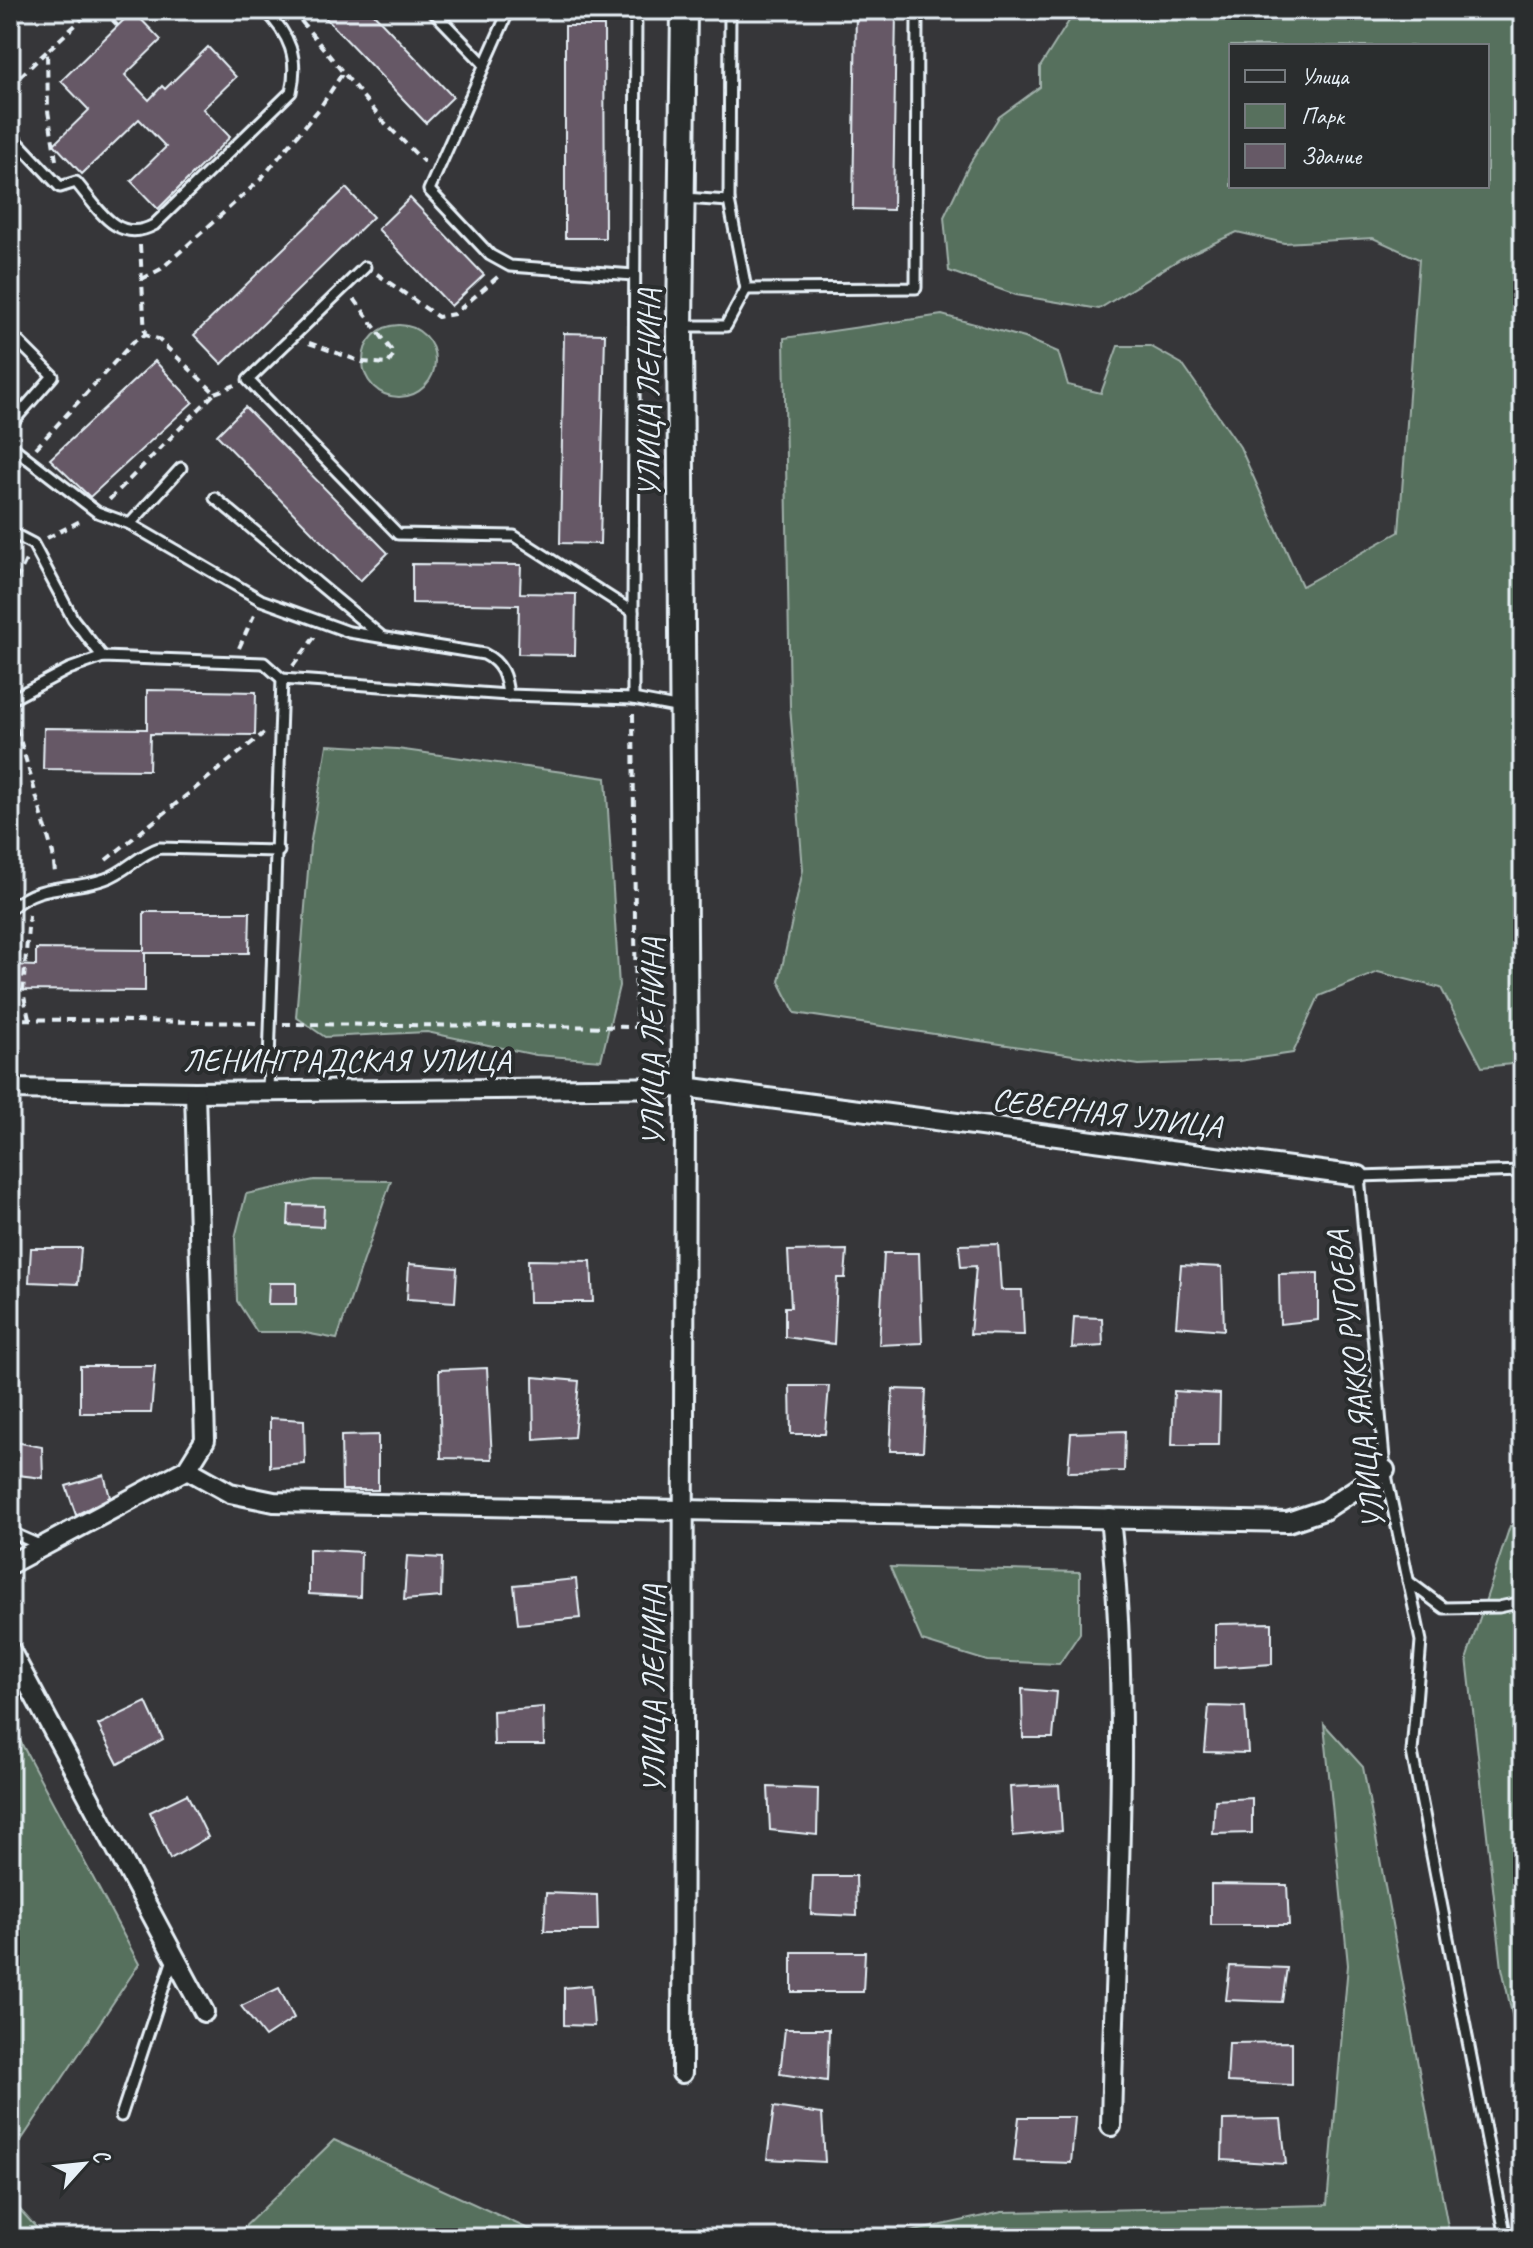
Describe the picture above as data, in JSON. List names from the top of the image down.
{
  "streets": {
    "street": ["УЛИЦА ЛЕНИНА", "ЛЕНИНГРАДСКАЯ УЛИЦА", "СЕВЕРНАЯ УЛИЦА"],
    "lane": ["УЛИЦА ЯАККО РУГОЕВА"]
  },
  "crossings": [
    ["УЛИЦА ЛЕНИНА", "ЛЕНИНГРАДСКАЯ УЛИЦА"],
    ["УЛИЦА ЛЕНИНА", "СЕВЕРНАЯ УЛИЦА"],
    ["ЛЕНИНГРАДСКАЯ УЛИЦА", "СЕВЕРНАЯ УЛИЦА"],
    ["СЕВЕРНАЯ УЛИЦА", "УЛИЦА ЯАККО РУГОЕВА"]
  ],
  "legend": ["Улица", "Парк", "Здание"],
  "north": "top right"
}
